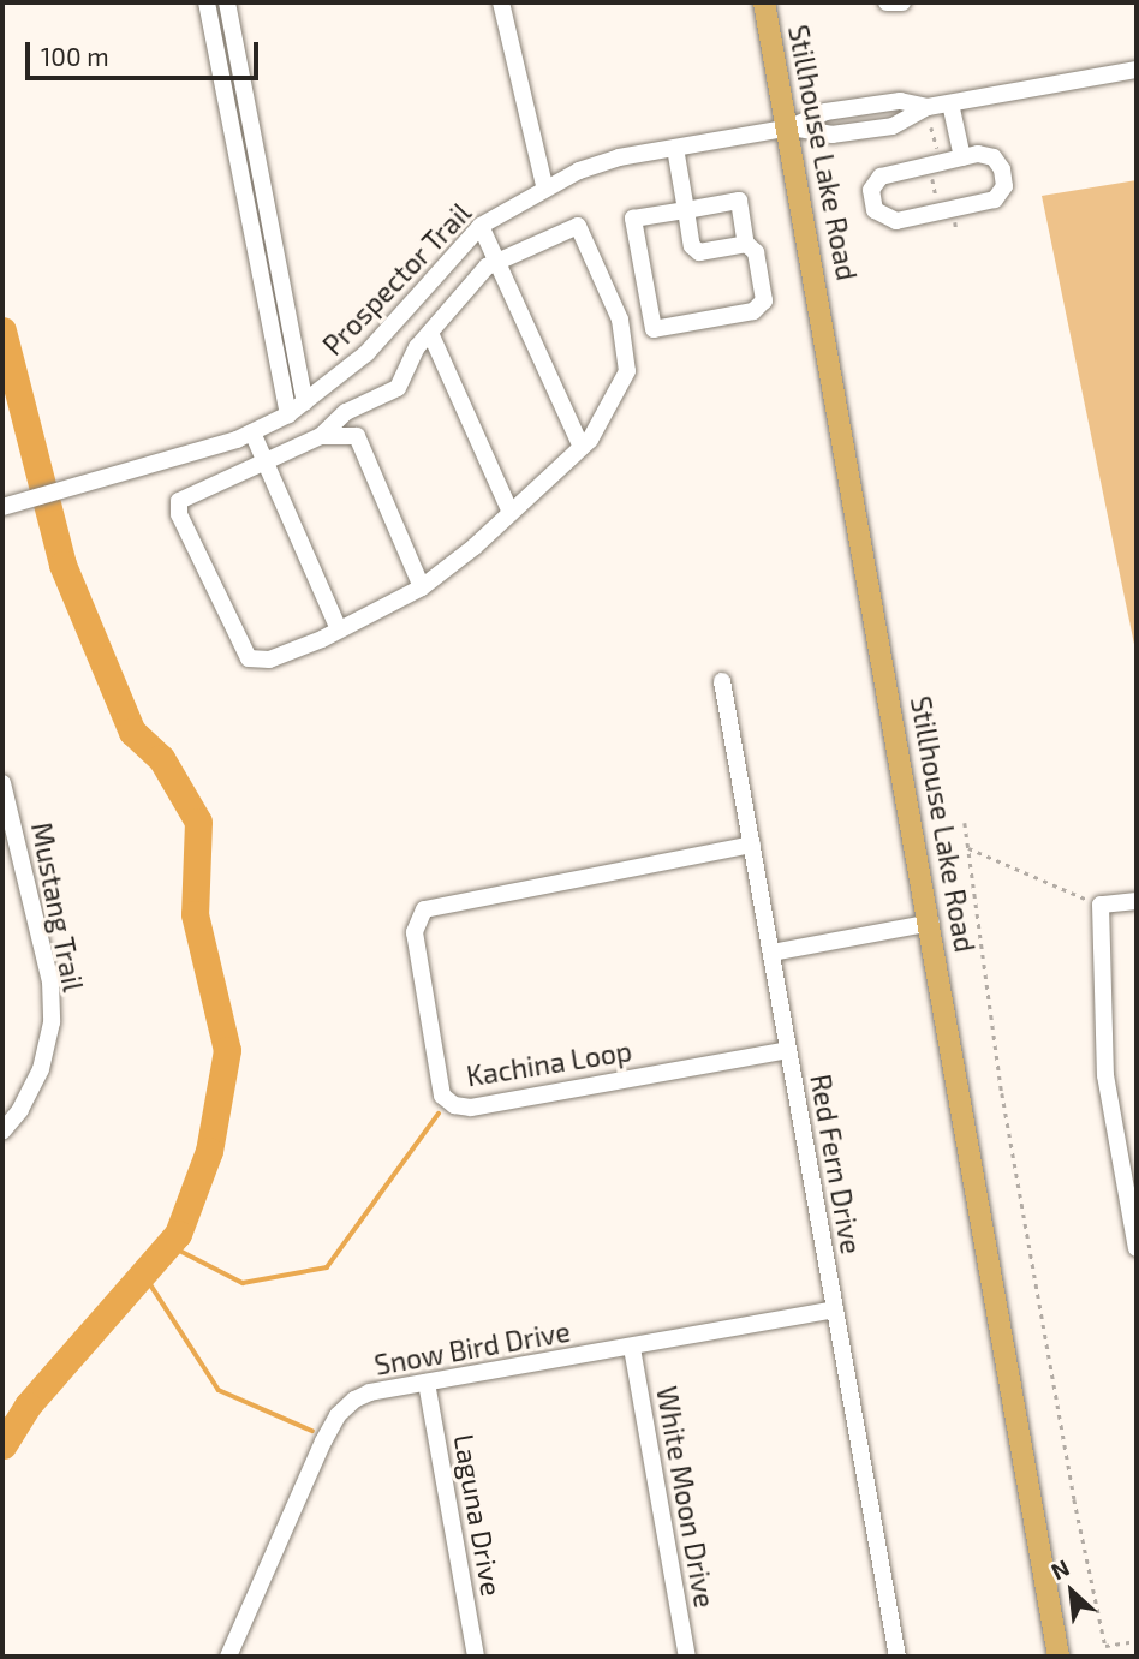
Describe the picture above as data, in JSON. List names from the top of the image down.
{
  "streets": {
    "main road": ["Stillhouse Lake Road"],
    "street": [
      "Prospector Trail",
      "Mustang Trail",
      "Kachina Loop",
      "Red Fern Drive",
      "Snow Bird Drive",
      "White Moon Drive",
      "Laguna Drive"
    ]
  },
  "crossings": [
    ["Stillhouse Lake Road", "Prospector Trail"],
    ["Kachina Loop", "Red Fern Drive"],
    ["Red Fern Drive", "Snow Bird Drive"],
    ["Snow Bird Drive", "White Moon Drive"],
    ["Snow Bird Drive", "Laguna Drive"]
  ],
  "scale_bar": "100 m",
  "north": "top left"
}
